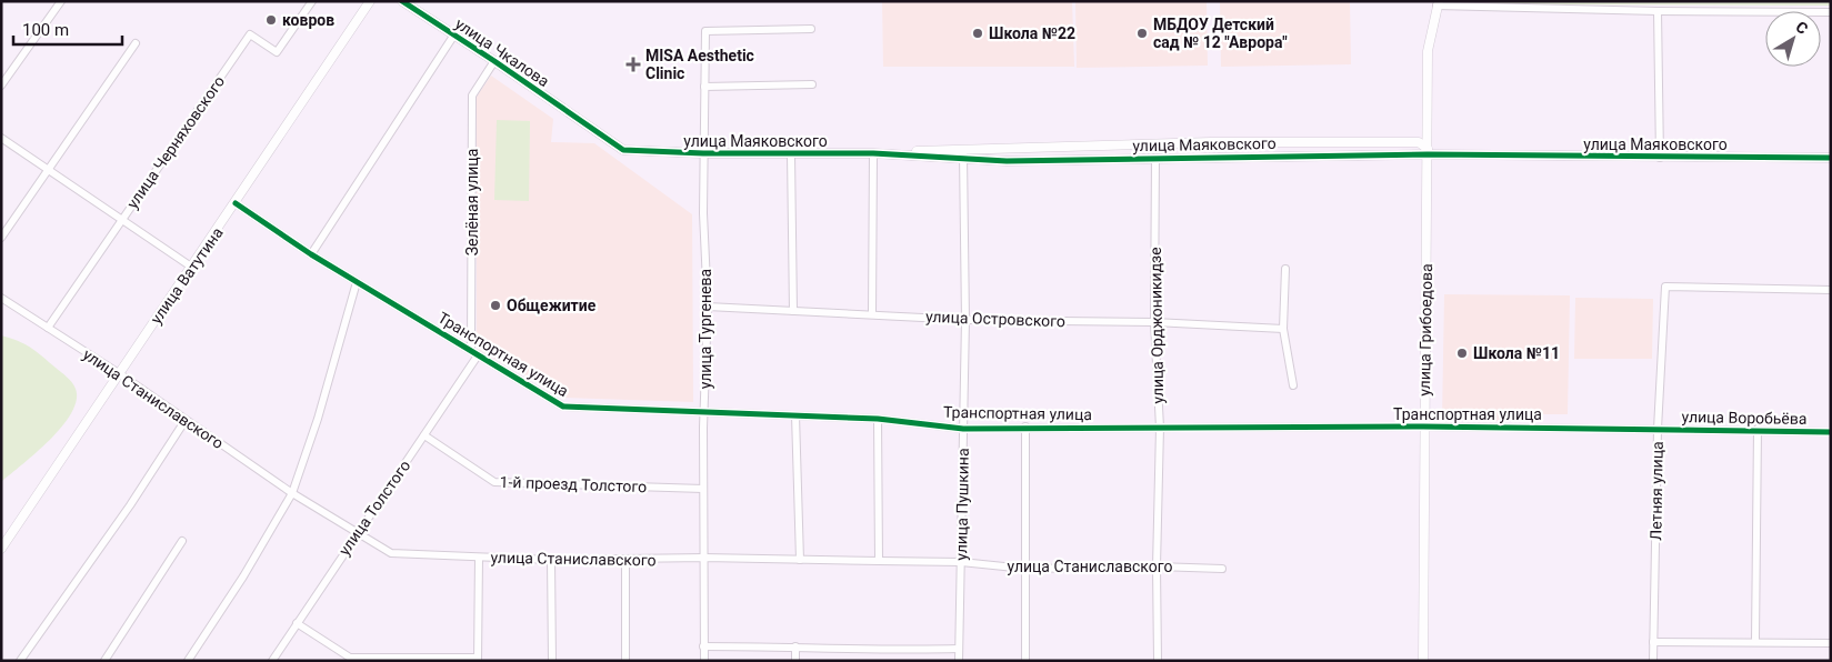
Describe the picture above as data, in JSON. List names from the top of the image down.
{
  "streets": {
    "street": [
      "улица Чкалова",
      "улица Маяковского",
      "улица Черняховского",
      "Зелёная улица",
      "улица Ватутина",
      "улица Островского",
      "улица Орджоникидзе",
      "улица Тургенева",
      "улица Грибоедова",
      "Транспортная улица",
      "улица Станиславского",
      "улица Воробьёва",
      "1-й проезд Толстого",
      "Летняя улица",
      "улица Пушкина",
      "улица Толстого"
    ]
  },
  "crossings": [
    ["улица Чкалова", "улица Маяковского"],
    ["улица Чкалова", "Зелёная улица"],
    ["улица Маяковского", "улица Орджоникидзе"],
    ["улица Маяковского", "улица Тургенева"],
    ["улица Маяковского", "улица Грибоедова"],
    ["улица Маяковского", "улица Пушкина"],
    ["улица Черняховского", "улица Станиславского"],
    ["Зелёная улица", "Транспортная улица"],
    ["улица Ватутина", "Транспортная улица"],
    ["улица Ватутина", "улица Станиславского"],
    ["улица Островского", "улица Орджоникидзе"],
    ["улица Островского", "улица Тургенева"],
    ["улица Островского", "улица Пушкина"],
    ["улица Орджоникидзе", "Транспортная улица"],
    ["улица Орджоникидзе", "улица Станиславского"],
    ["улица Тургенева", "Транспортная улица"],
    ["улица Тургенева", "улица Станиславского"],
    ["улица Тургенева", "1-й проезд Толстого"],
    ["улица Грибоедова", "Транспортная улица"],
    ["Транспортная улица", "улица Воробьёва"],
    ["Транспортная улица", "Летняя улица"],
    ["Транспортная улица", "улица Пушкина"],
    ["Транспортная улица", "улица Толстого"],
    ["улица Станиславского", "улица Пушкина"],
    ["улица Станиславского", "улица Толстого"],
    ["улица Воробьёва", "Летняя улица"],
    ["1-й проезд Толстого", "улица Толстого"]
  ],
  "places": {
    "other": [
      "ковров",
      "Школа №22",
      "МБДОУ Детский сад № 12 \"Аврора\"",
      "Общежитие",
      "Школа №11"
    ],
    "health": ["MISA Aesthetic Clinic"]
  },
  "scale_bar": "100 m",
  "north": "top right"
}
